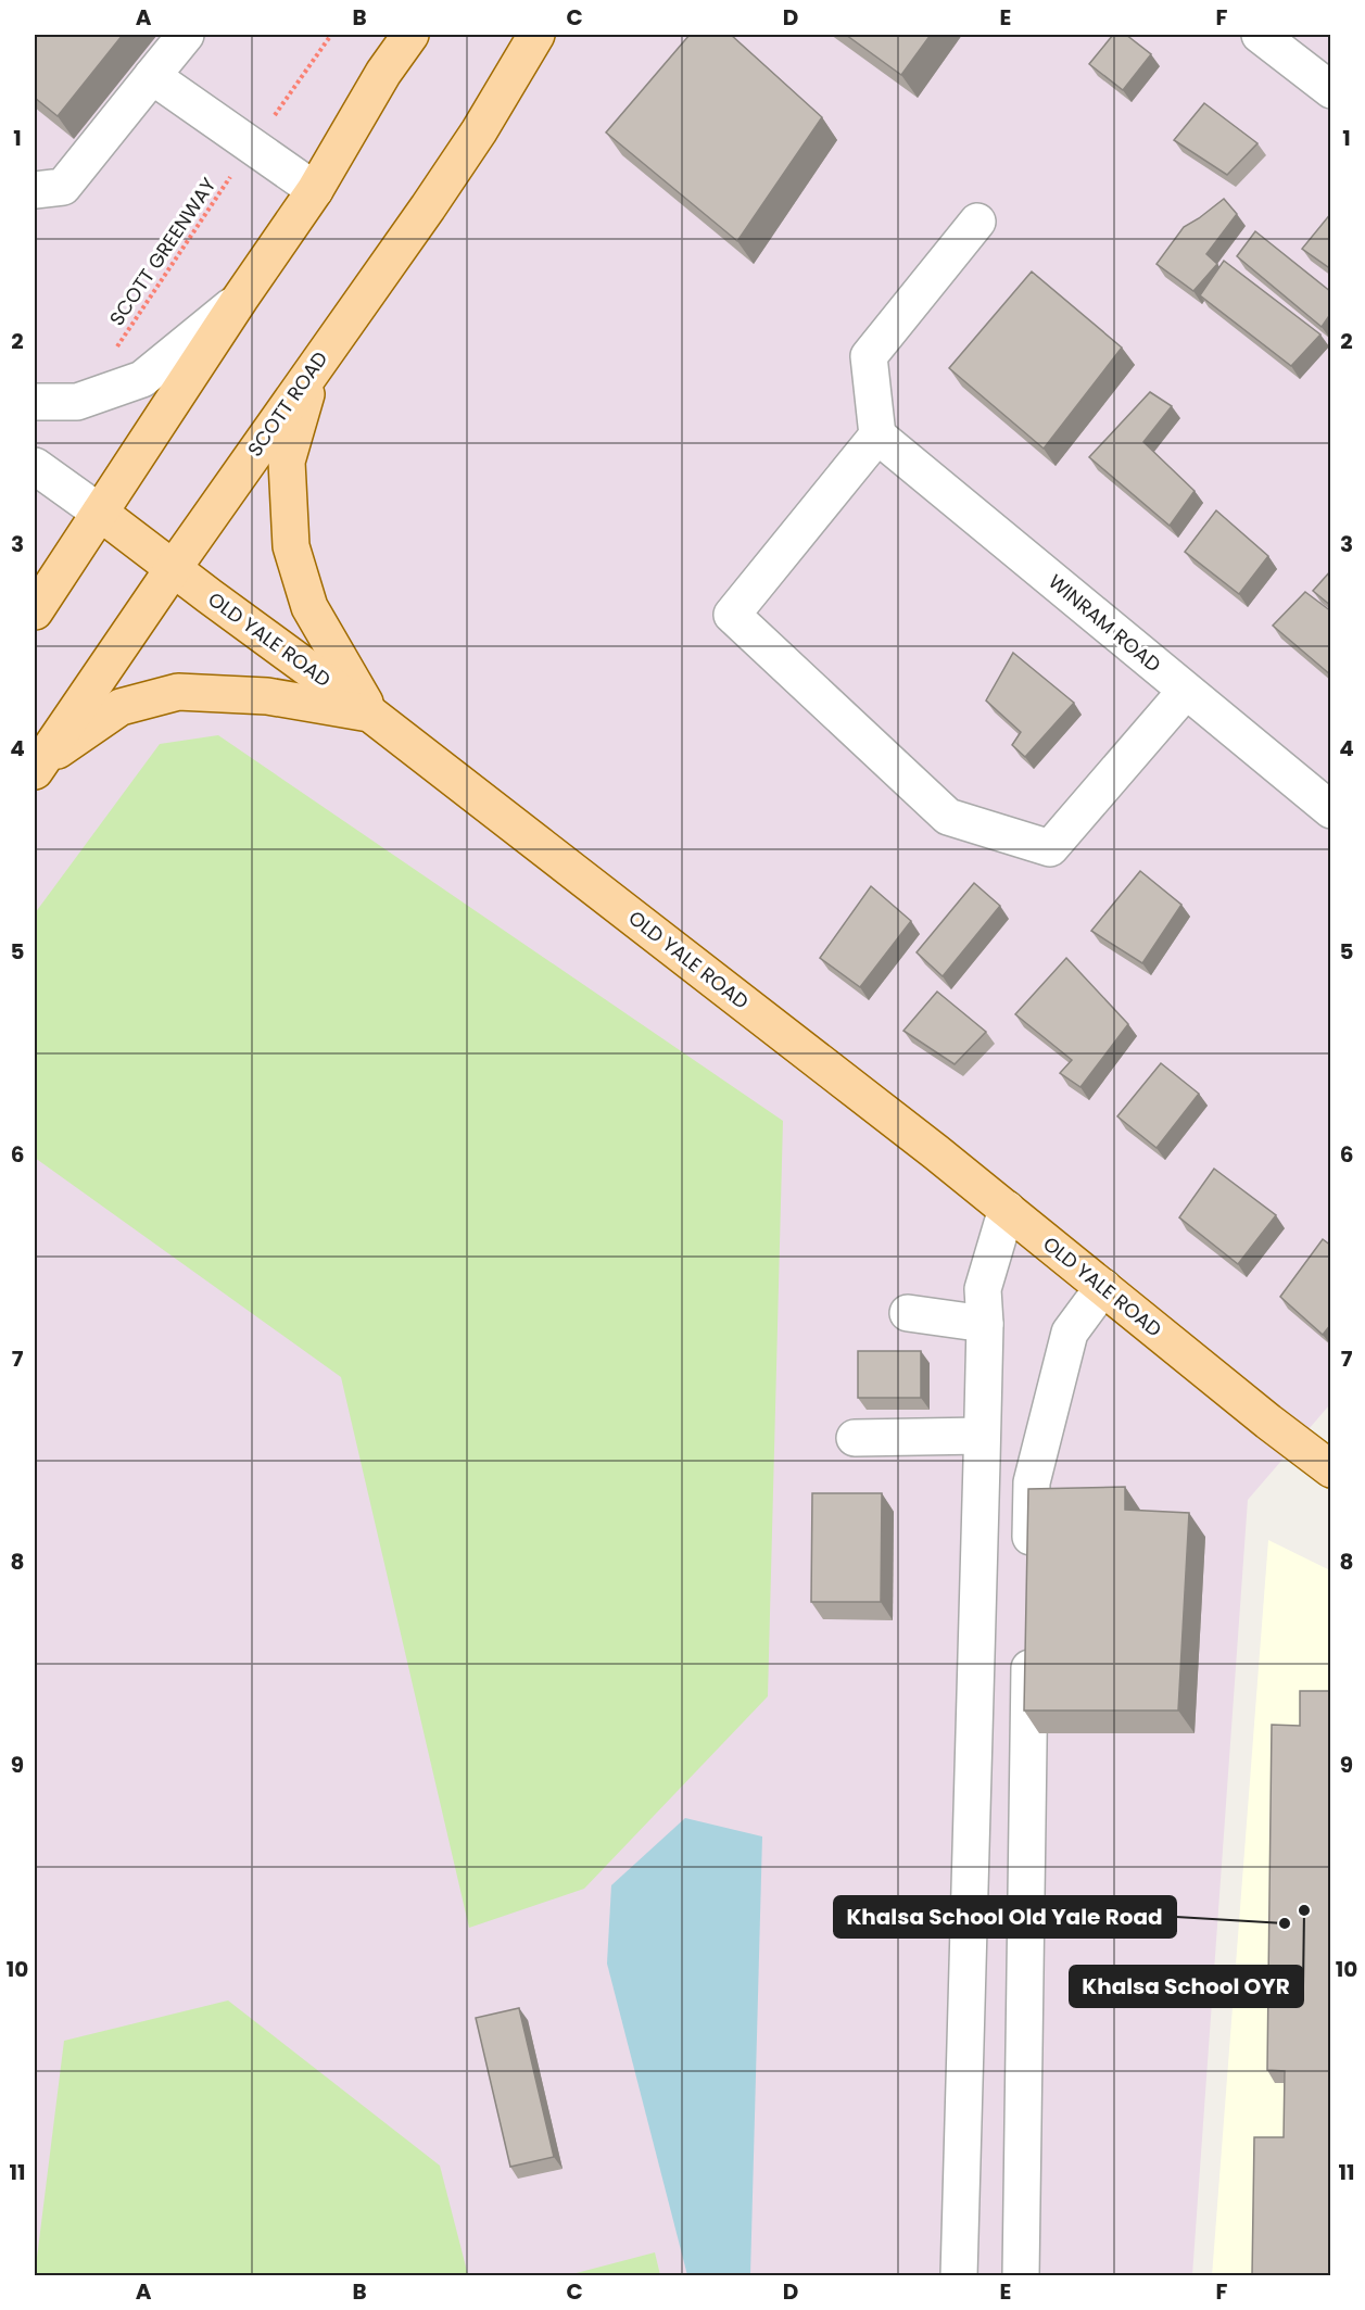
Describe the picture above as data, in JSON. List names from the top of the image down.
{
  "streets": {
    "main road": ["SCOTT ROAD", "OLD YALE ROAD"],
    "street": ["WINRAM ROAD"],
    "path": ["SCOTT GREENWAY"]
  },
  "crossings": [
    ["SCOTT ROAD", "OLD YALE ROAD"]
  ],
  "places": ["Khalsa School OYR", "Khalsa School Old Yale Road"],
  "grid": {
    "columns": [
      "A",
      "B",
      "C",
      "D",
      "E",
      "F"
    ],
    "rows": [
      "1",
      "2",
      "3",
      "4",
      "5",
      "6",
      "7",
      "8",
      "9",
      "10",
      "11"
    ]
  }
}
